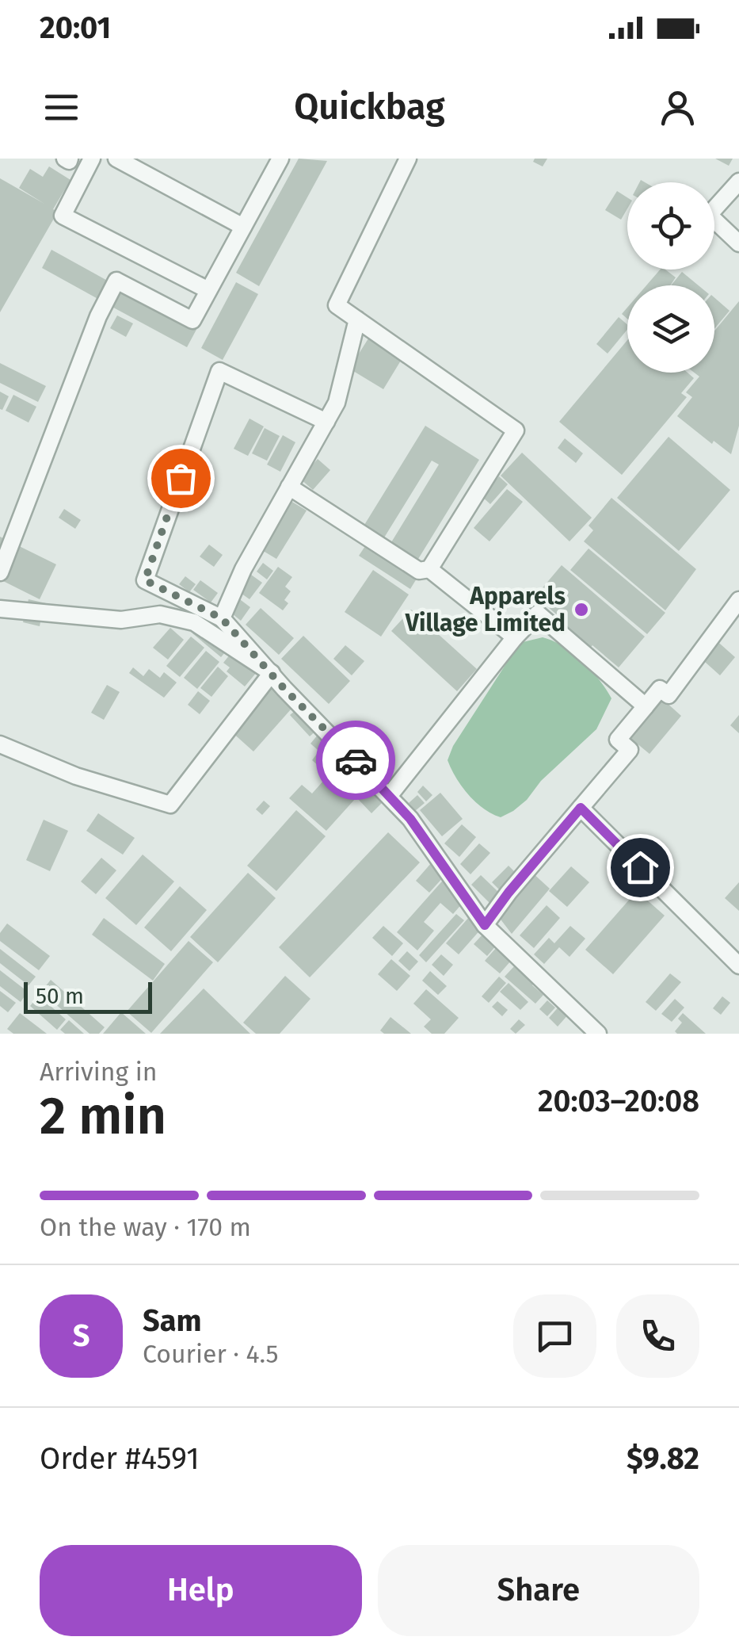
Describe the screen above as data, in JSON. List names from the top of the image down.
{
  "places": ["Apparels Village Limited"],
  "scale_bar": "50 m",
  "page": {
    "status": "20:01",
    "header": "Quickbag",
    "scale": "50 m",
    "heading": ["2 min", "Arriving in", "20:03–20:08"],
    "panel": [
      "Sam",
      "Courier · 4.5",
      "Order #4591",
      "$9.82"
    ],
    "bar": "On the way · 170 m",
    "round": "S",
    "buttons": ["Help", "Share"]
  }
}
